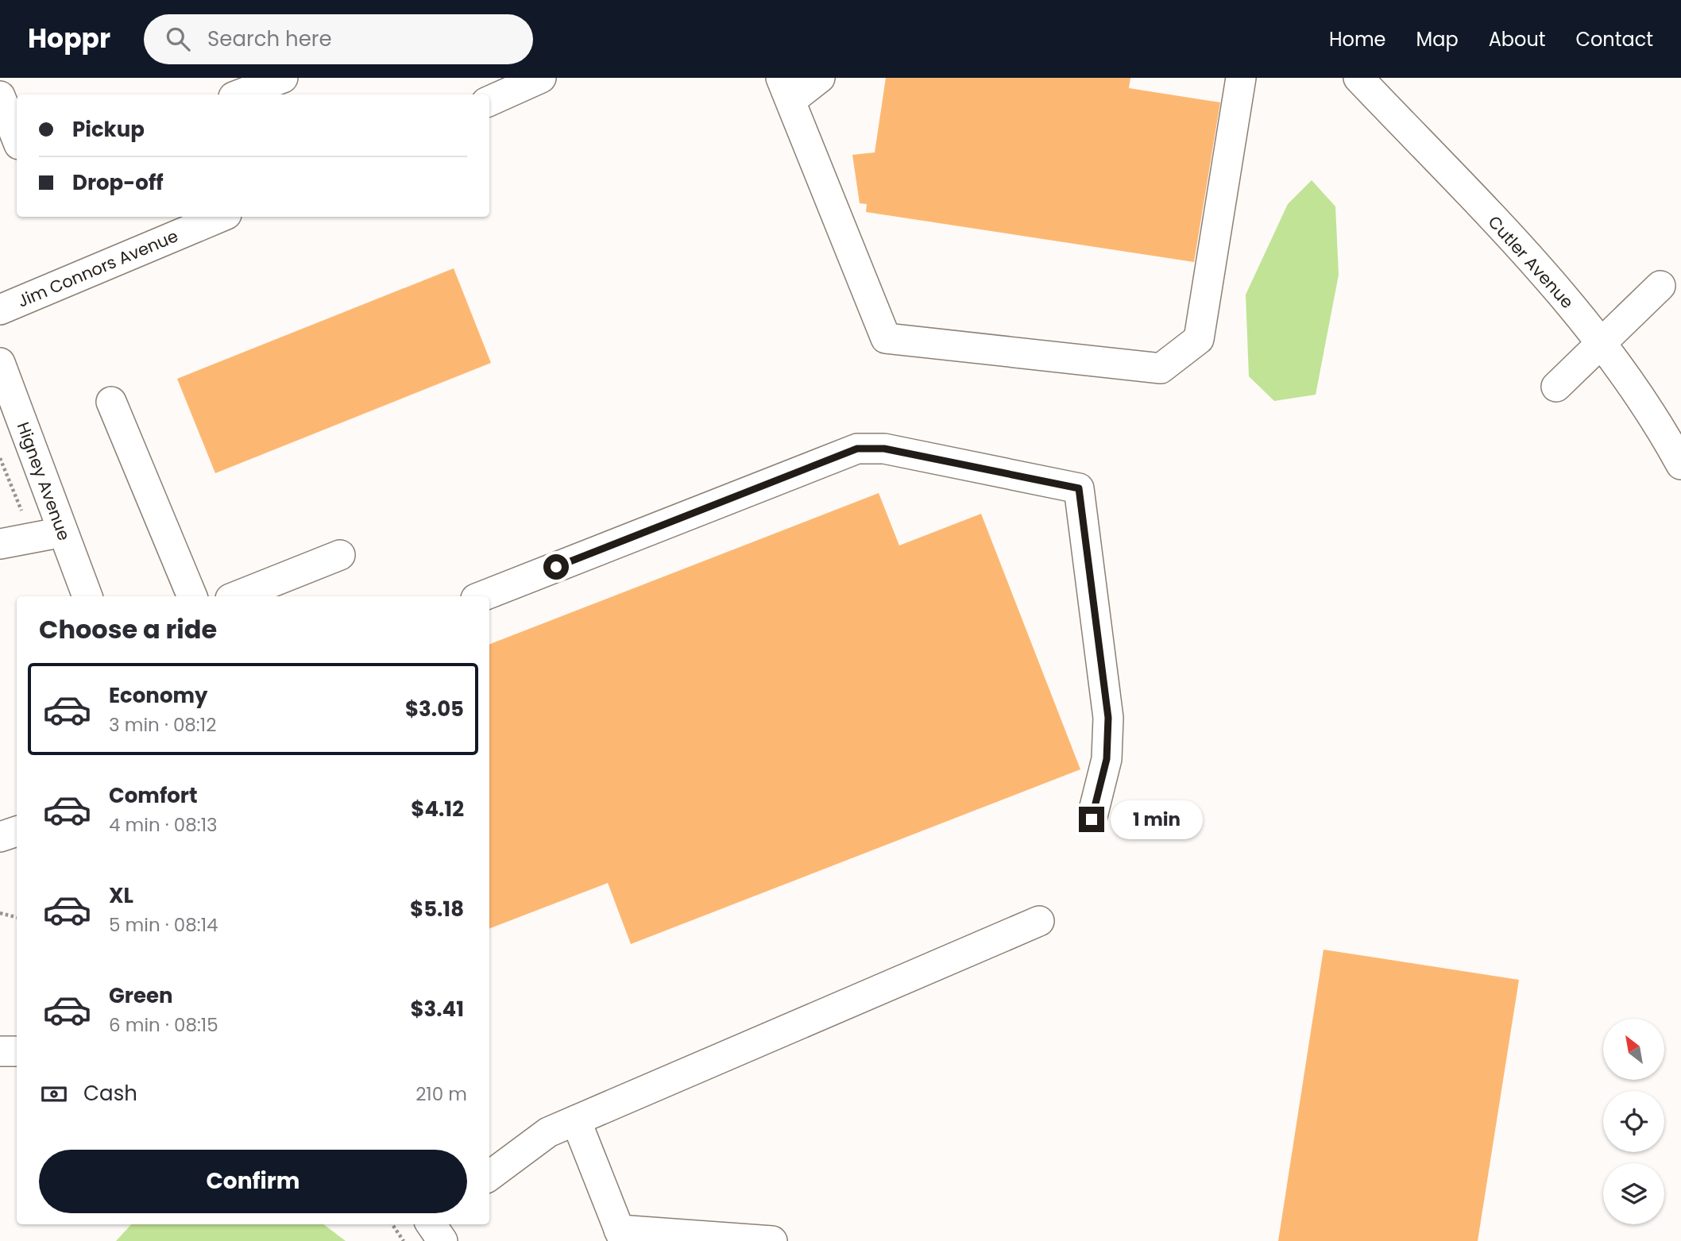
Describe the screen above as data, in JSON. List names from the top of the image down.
{
  "streets": {
    "street": ["Cutler Avenue", "Jim Connors Avenue", "Higney Avenue"]
  },
  "north": "top left",
  "page": {
    "header": "Hoppr",
    "search": "Search here",
    "nav": [
      "Home",
      "Map",
      "About",
      "Contact"
    ],
    "banner": ["Pickup", "Drop-off"],
    "heading": "Choose a ride",
    "list": [
      {
        "name": "Economy",
        "note": "3 min · 08:12",
        "value": "$3.05"
      },
      {
        "name": "Comfort",
        "note": "4 min · 08:13",
        "value": "$4.12"
      },
      {
        "name": "XL",
        "note": "5 min · 08:14",
        "value": "$5.18"
      },
      {
        "name": "Green",
        "note": "6 min · 08:15",
        "value": "$3.41"
      }
    ],
    "bubble": "1 min",
    "pay": ["Cash", "210 m"],
    "buttons": "Confirm"
  }
}
